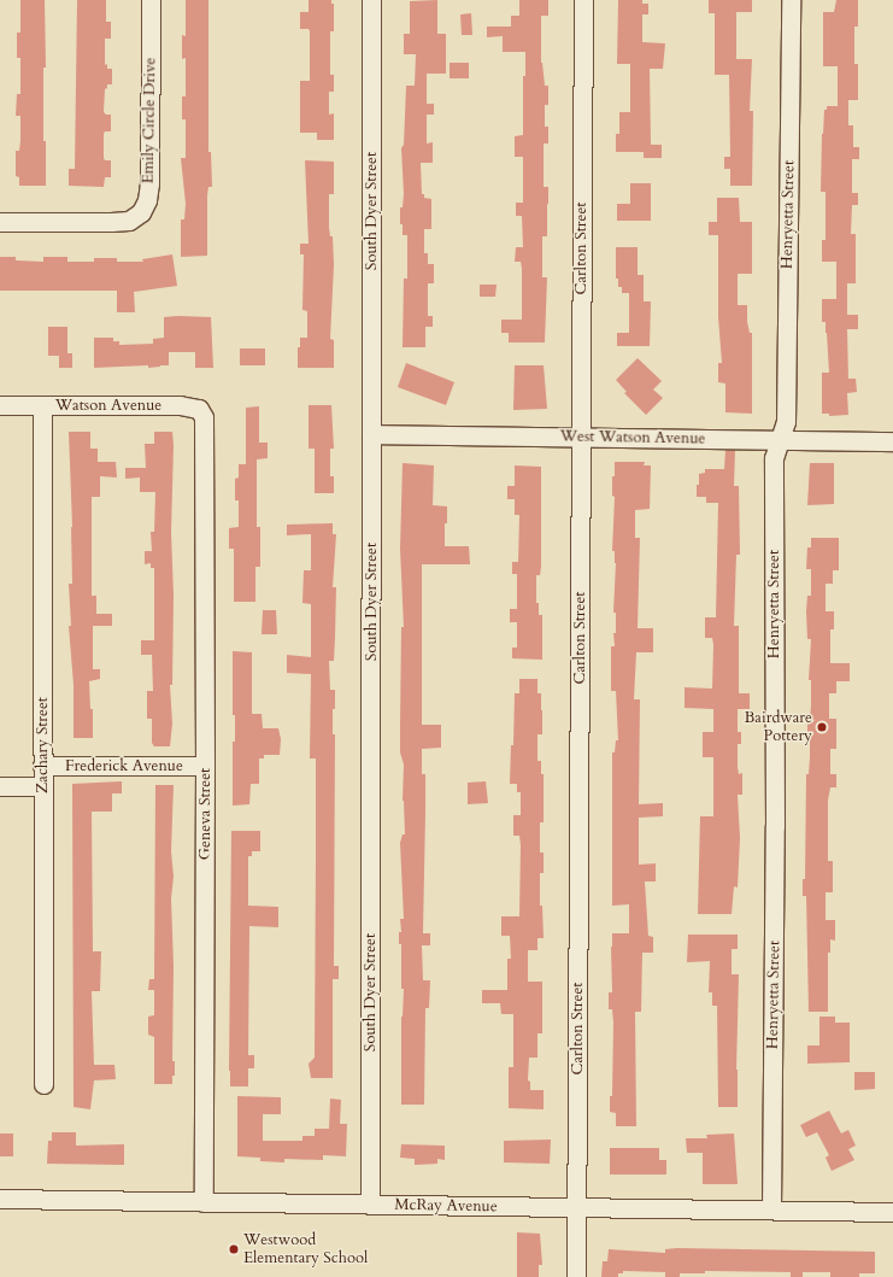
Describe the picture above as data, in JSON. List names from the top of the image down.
{
  "streets": {
    "street": [
      "Emily Circle Drive",
      "South Dyer Street",
      "Henryetta Street",
      "Carlton Street",
      "Watson Avenue",
      "West Watson Avenue",
      "Zachary Street",
      "Frederick Avenue",
      "Geneva Street",
      "McRay Avenue"
    ]
  },
  "crossings": [
    ["South Dyer Street", "West Watson Avenue"],
    ["South Dyer Street", "McRay Avenue"],
    ["Henryetta Street", "West Watson Avenue"],
    ["Henryetta Street", "McRay Avenue"],
    ["Carlton Street", "West Watson Avenue"],
    ["Carlton Street", "McRay Avenue"],
    ["Watson Avenue", "Zachary Street"],
    ["Watson Avenue", "Geneva Street"],
    ["Zachary Street", "Frederick Avenue"],
    ["Frederick Avenue", "Geneva Street"],
    ["Geneva Street", "McRay Avenue"]
  ],
  "places": ["Bairdware Pottery", "Westwood Elementary School"]
}
